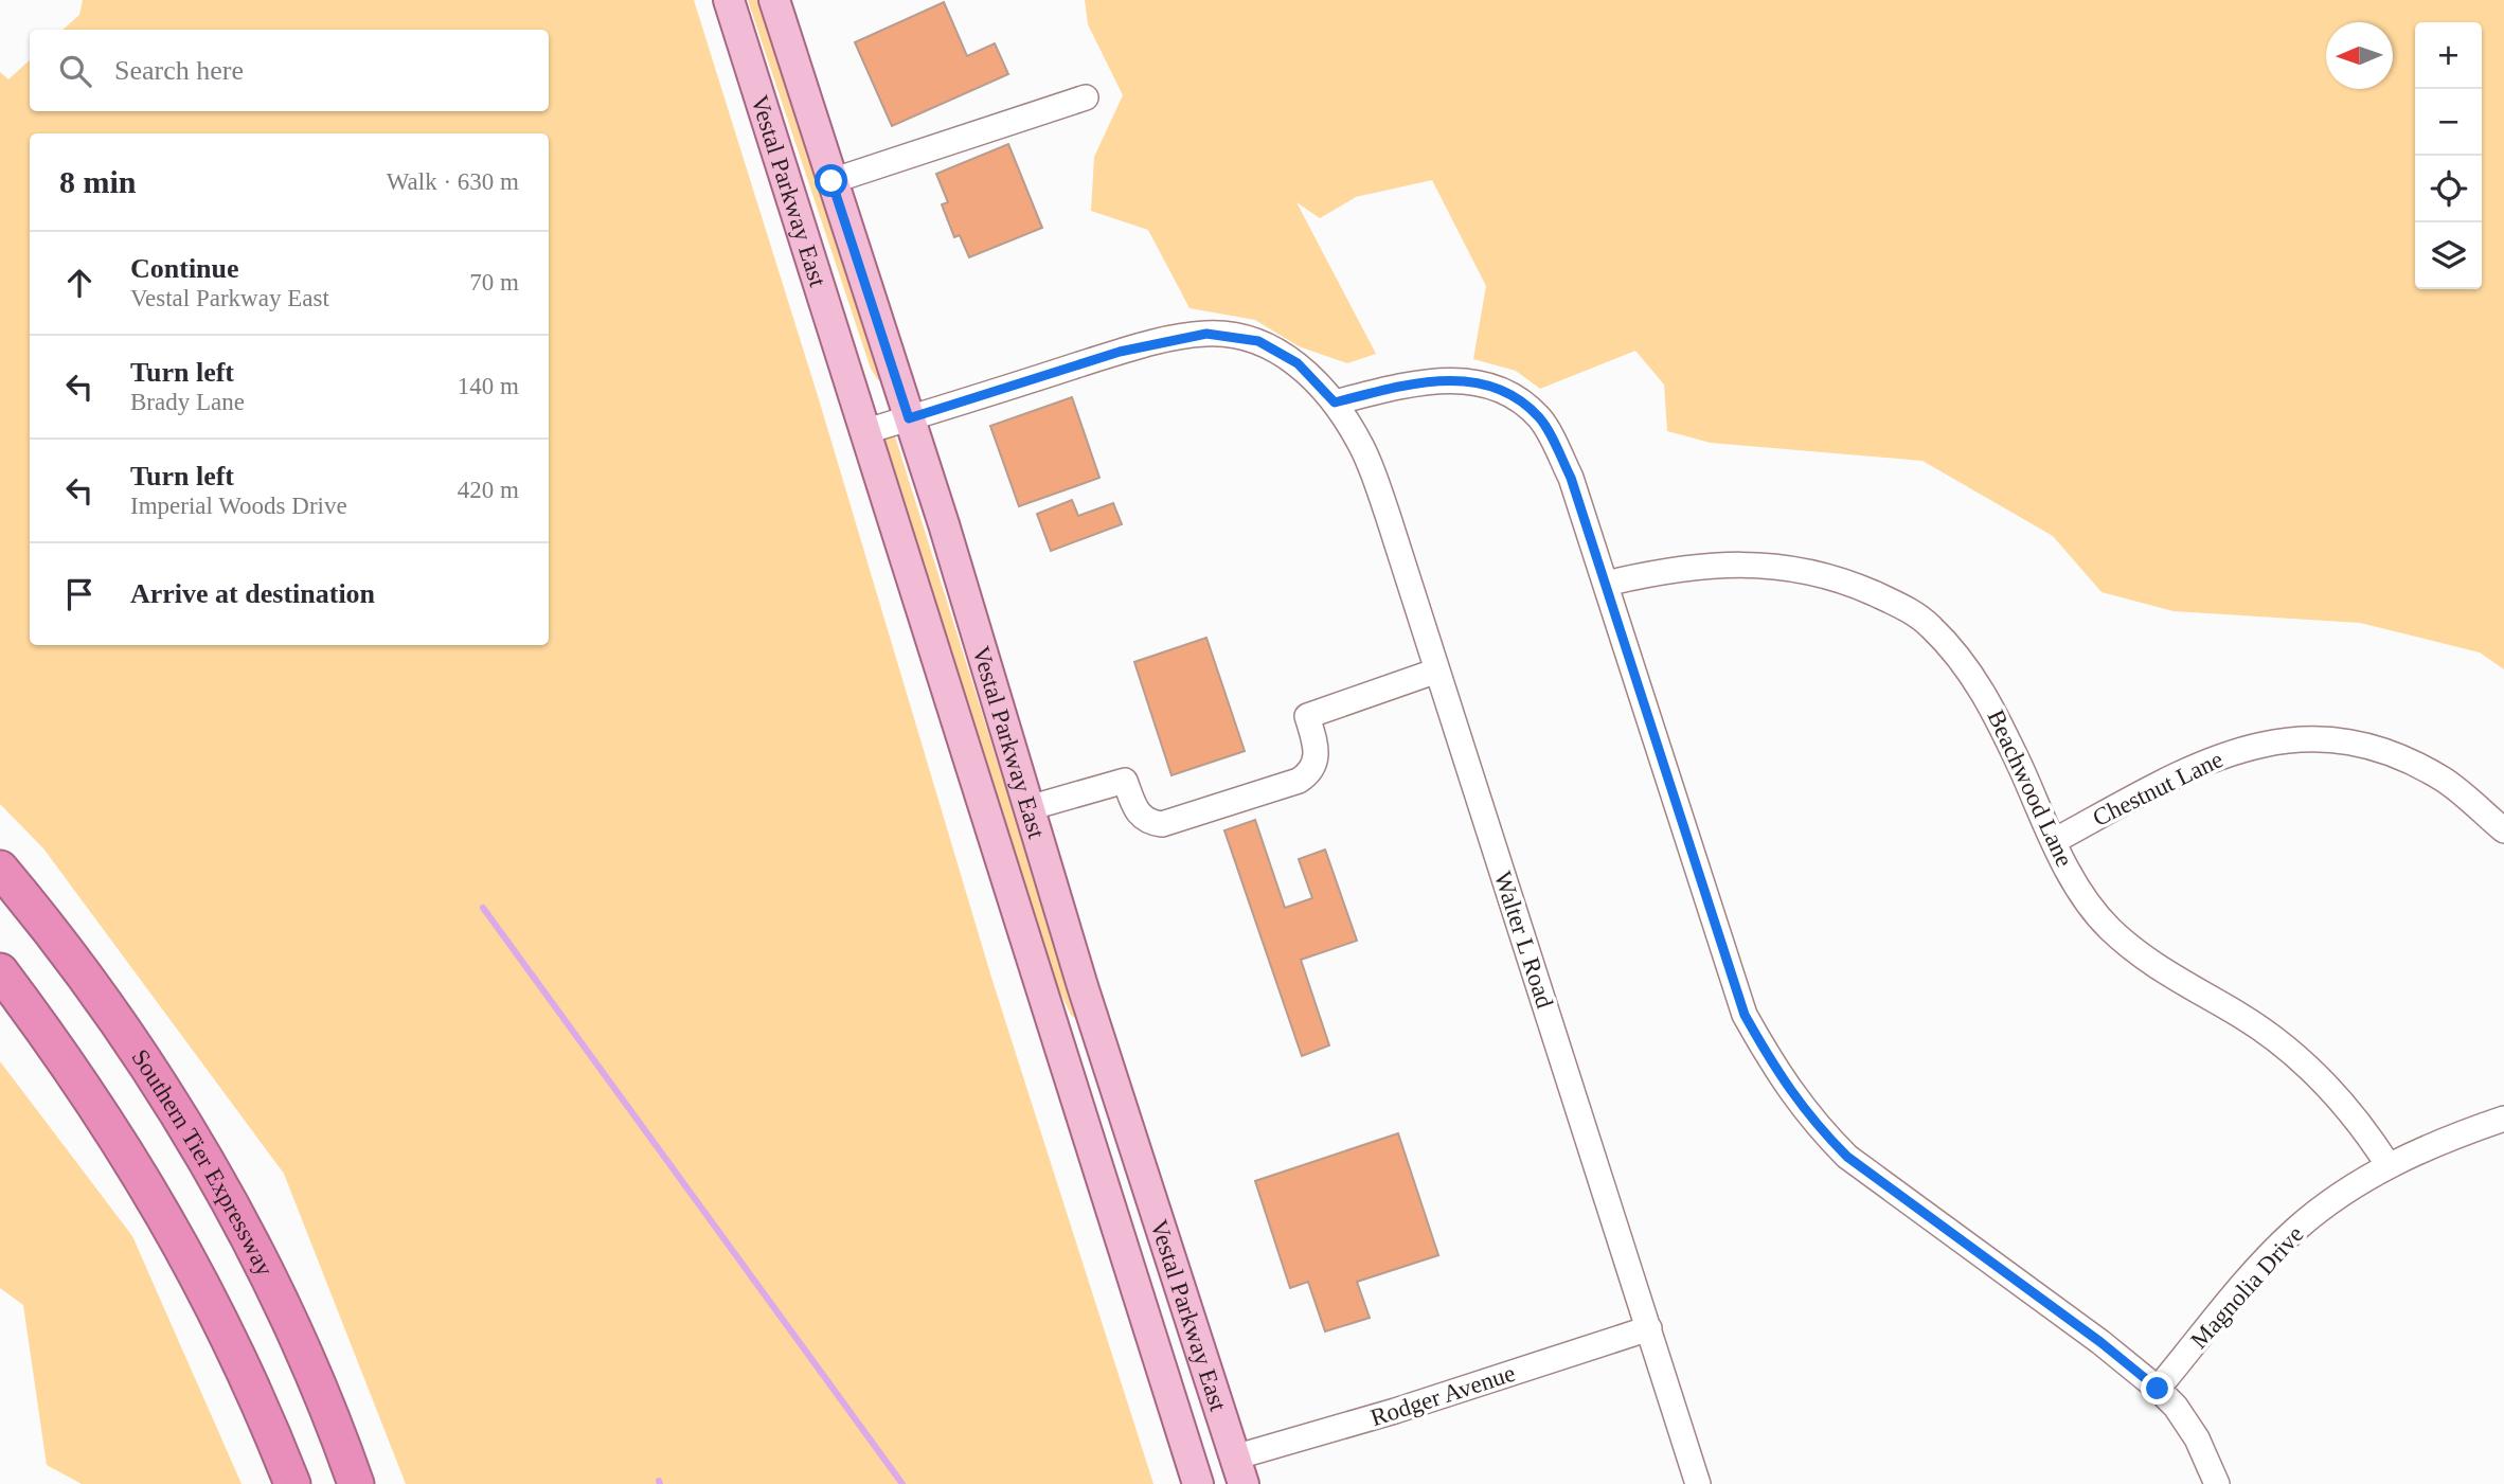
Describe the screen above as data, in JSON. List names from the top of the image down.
{
  "streets": {
    "highway": ["Southern Tier Expressway"],
    "main road": ["Vestal Parkway East"],
    "street": [
      "Beachwood Lane",
      "Chestnut Lane",
      "Walter L Road",
      "Magnolia Drive",
      "Rodger Avenue"
    ]
  },
  "crossings": [
    ["Vestal Parkway East", "Walter L Road"],
    ["Vestal Parkway East", "Rodger Avenue"],
    ["Beachwood Lane", "Chestnut Lane"],
    ["Beachwood Lane", "Magnolia Drive"],
    ["Walter L Road", "Rodger Avenue"]
  ],
  "north": "left",
  "page": {
    "map_buttons": ["+", "−"],
    "search": "Search here",
    "heading": ["8 min", "Walk · 630 m"],
    "list": [
      ["Continue", "Vestal Parkway East", "70 m"],
      ["Turn left", "Brady Lane", "140 m"],
      ["Turn left", "Imperial Woods Drive", "420 m"],
      "Arrive at destination"
    ]
  }
}
